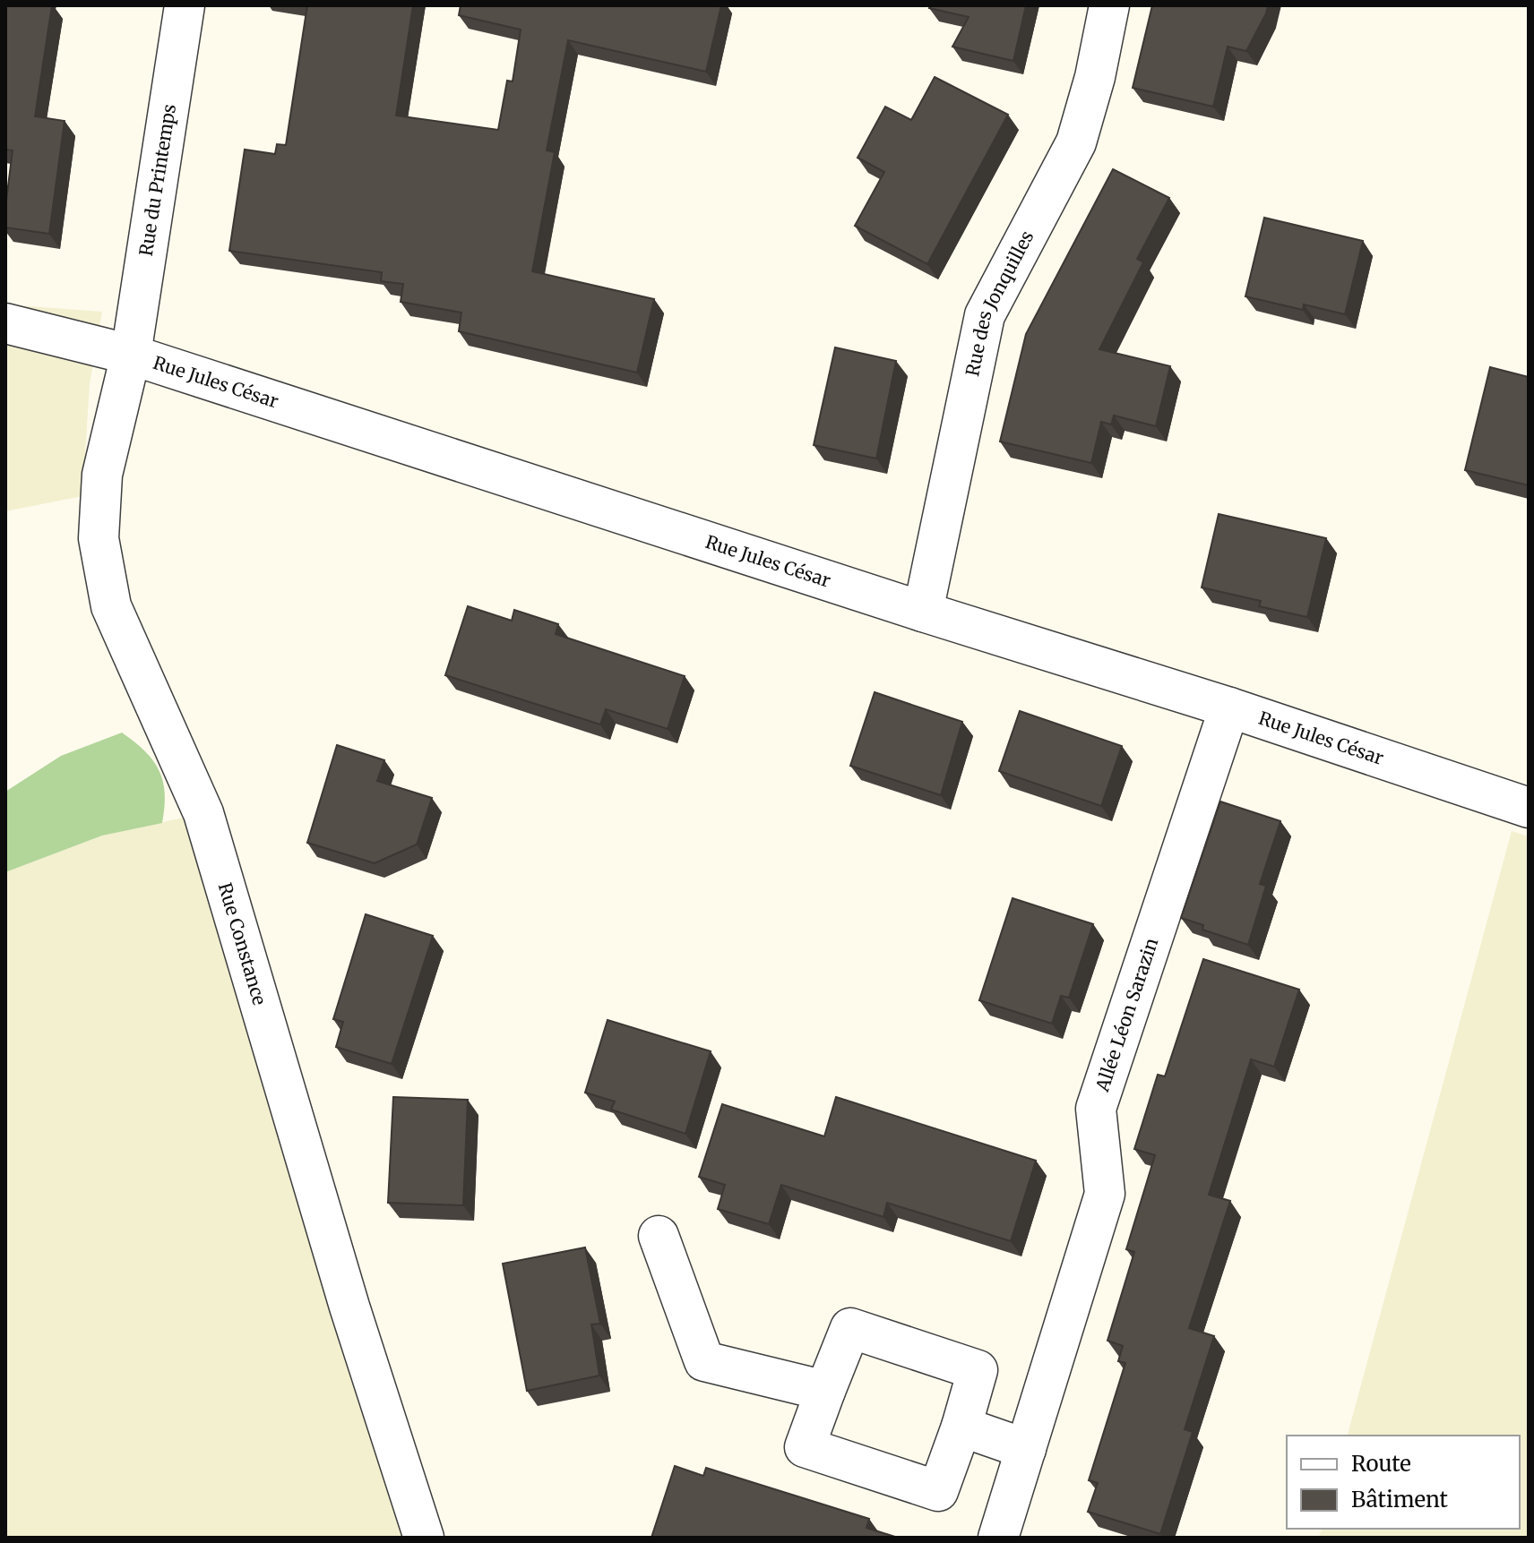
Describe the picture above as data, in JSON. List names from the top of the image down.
{
  "streets": {
    "street": [
      "Rue du Printemps",
      "Rue des Jonquilles",
      "Rue Jules César",
      "Rue Constance",
      "Allée Léon Sarazin"
    ]
  },
  "crossings": [
    ["Rue du Printemps", "Rue Jules César"],
    ["Rue du Printemps", "Rue Constance"],
    ["Rue des Jonquilles", "Rue Jules César"],
    ["Rue Jules César", "Rue Constance"],
    ["Rue Jules César", "Allée Léon Sarazin"]
  ],
  "legend": ["Route", "Bâtiment"]
}
